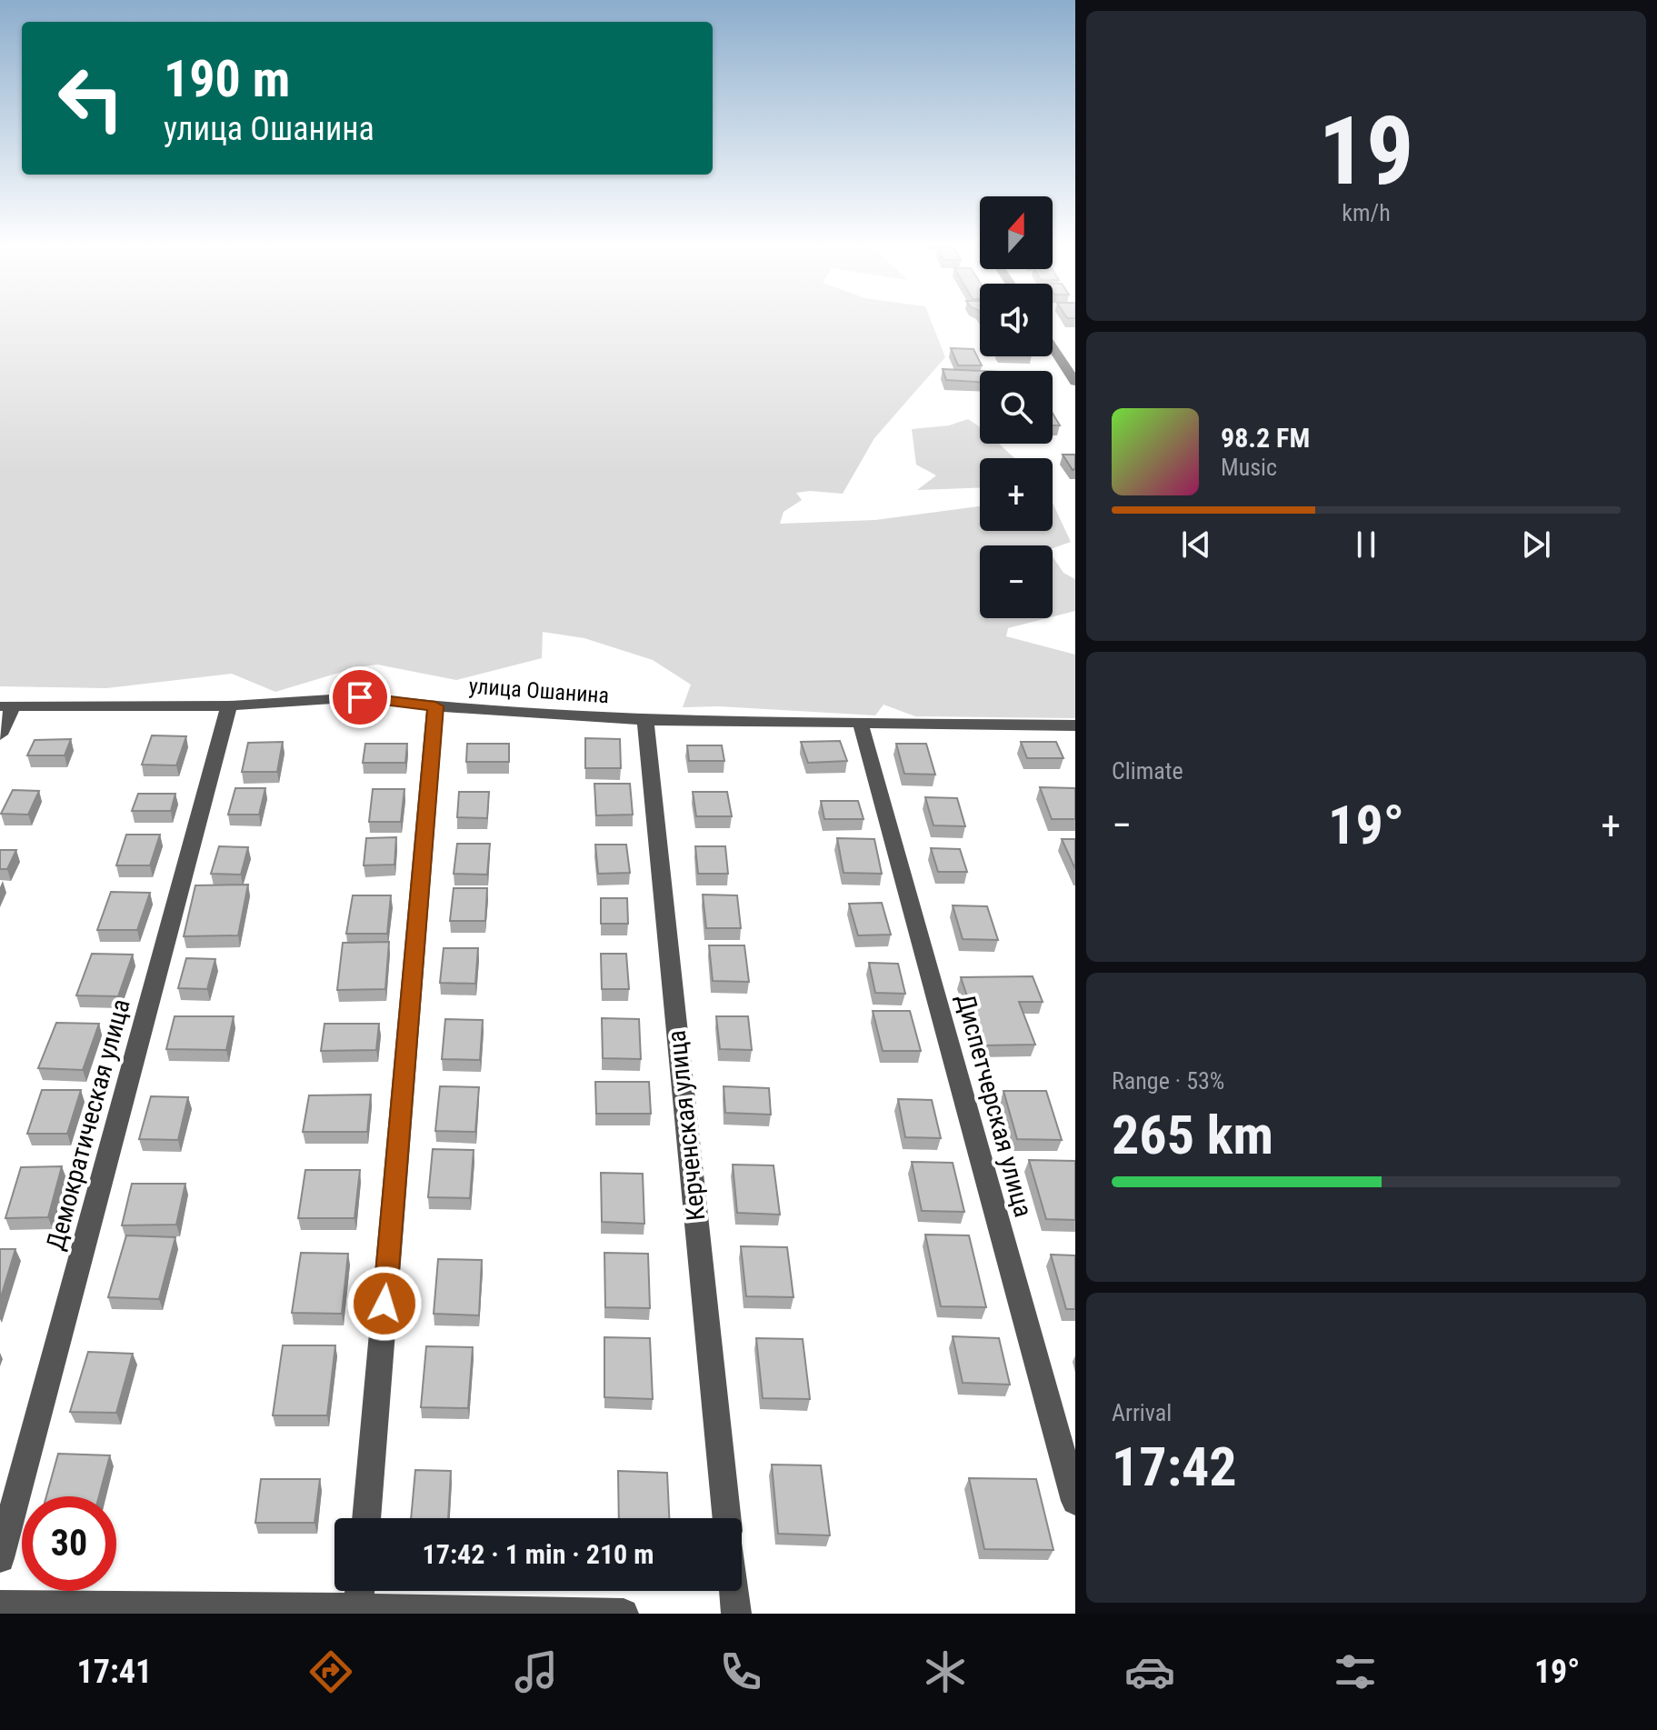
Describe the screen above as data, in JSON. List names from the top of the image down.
{
  "streets": {
    "street": [
      "улица Ошанина",
      "Диспетчерская улица",
      "Демократическая улица",
      "Керченская улица"
    ]
  },
  "crossings": [
    ["улица Ошанина", "Диспетчерская улица"],
    ["улица Ошанина", "Демократическая улица"],
    ["улица Ошанина", "Керченская улица"]
  ],
  "north": "top",
  "page": {
    "tile": [
      ["19", "km/h"],
      "Climate",
      ["Range · 53%", "265 km"],
      ["Arrival", "17:42"]
    ],
    "turn": ["190 m", "улица Ошанина"],
    "map_buttons": ["+", "−"],
    "song": ["98.2 FM", "Music"],
    "heat": ["−", "19°", "+"],
    "limit": "30",
    "trip": "17:42 · 1 min · 210 m",
    "tabs": ["17:41", "19°"]
  }
}
